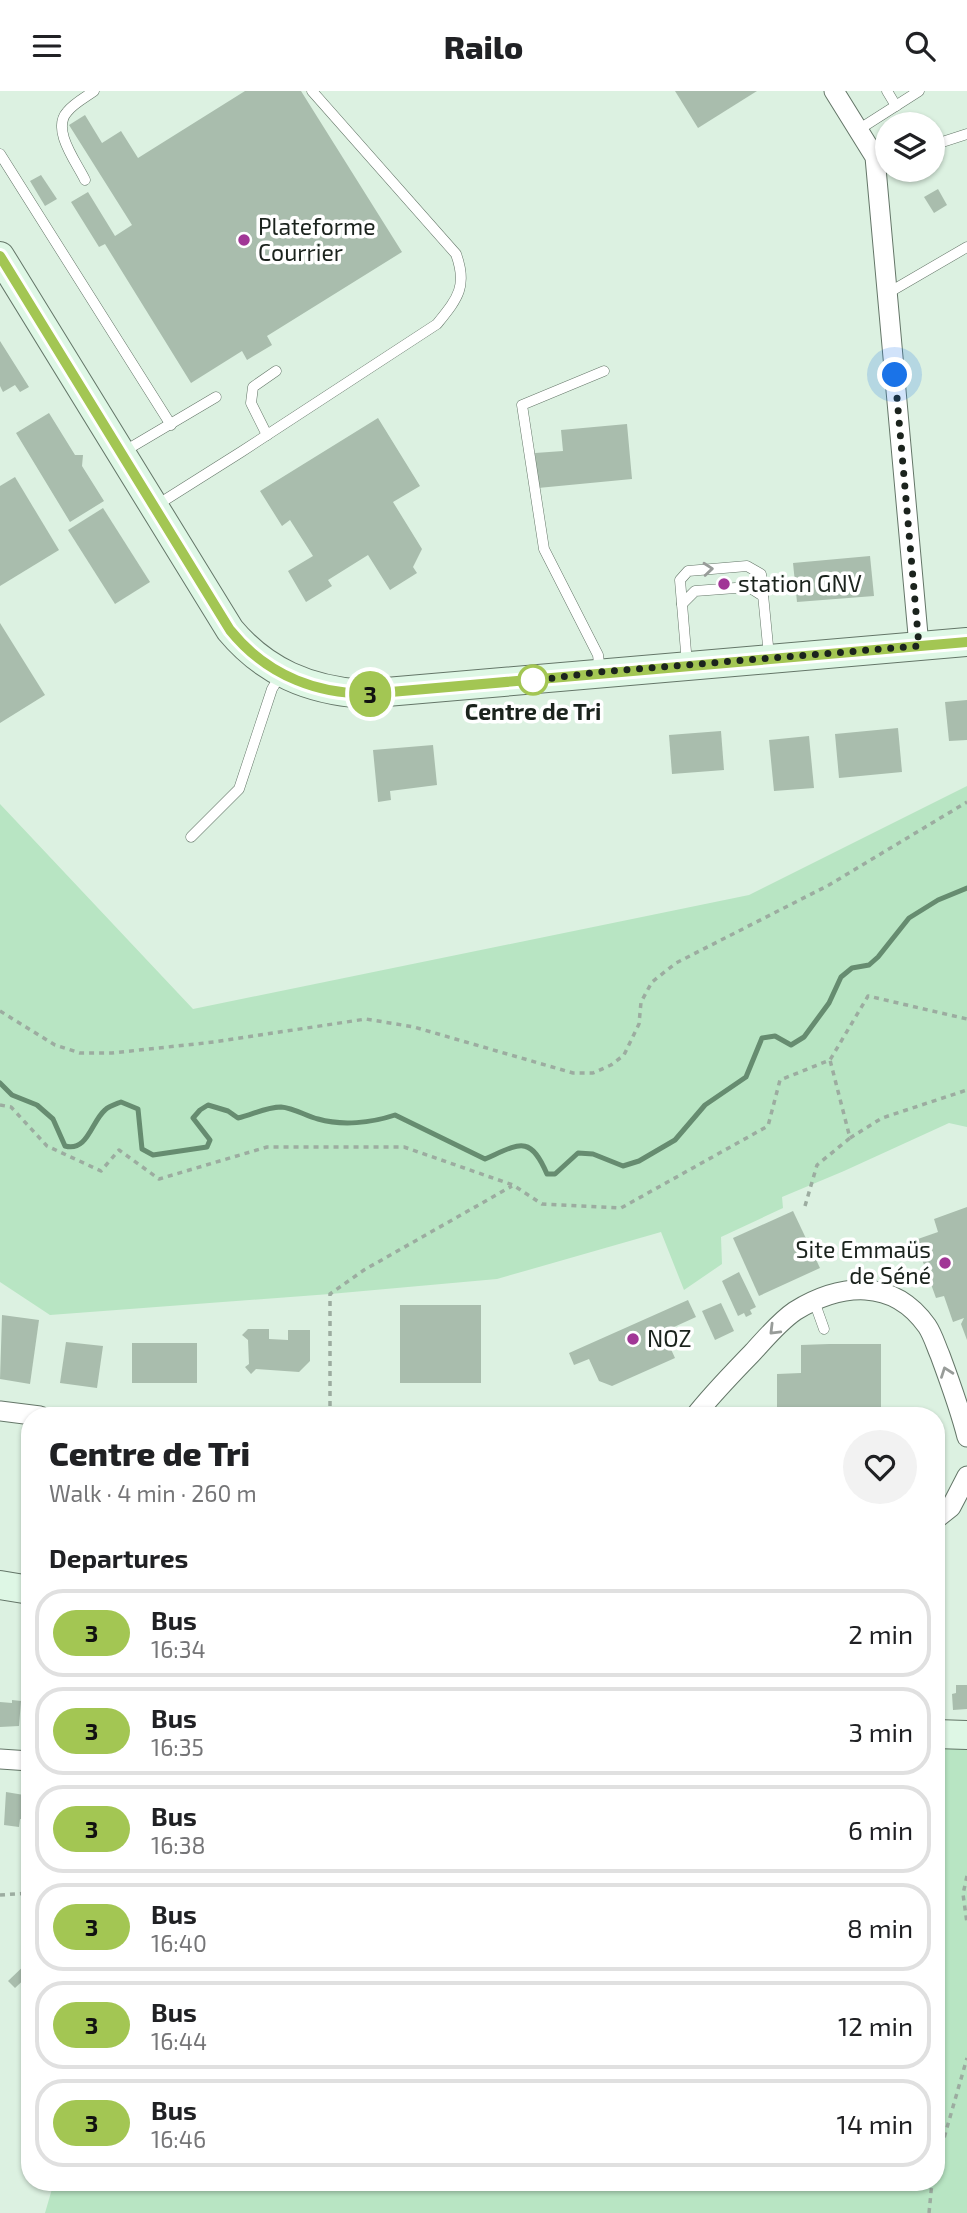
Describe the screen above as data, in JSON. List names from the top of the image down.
{
  "places": [
    "Plateforme Courrier",
    "station GNV",
    "Centre de Tri",
    "Site Emmaüs de Séné",
    "NOZ"
  ],
  "lines": ["bus line 3"],
  "page": {
    "header": "Railo",
    "on_map": "3",
    "heading": [
      ["Centre de Tri", "Walk · 4 min · 260 m"],
      "Departures"
    ],
    "list": [
      {
        "mark": "3",
        "name": "Bus",
        "note": "16:34",
        "value": "2 min"
      },
      {
        "mark": "3",
        "name": "Bus",
        "note": "16:35",
        "value": "3 min"
      },
      {
        "mark": "3",
        "name": "Bus",
        "note": "16:38",
        "value": "6 min"
      },
      {
        "mark": "3",
        "name": "Bus",
        "note": "16:40",
        "value": "8 min"
      },
      {
        "mark": "3",
        "name": "Bus",
        "note": "16:44",
        "value": "12 min"
      },
      {
        "mark": "3",
        "name": "Bus",
        "note": "16:46",
        "value": "14 min"
      }
    ]
  }
}
